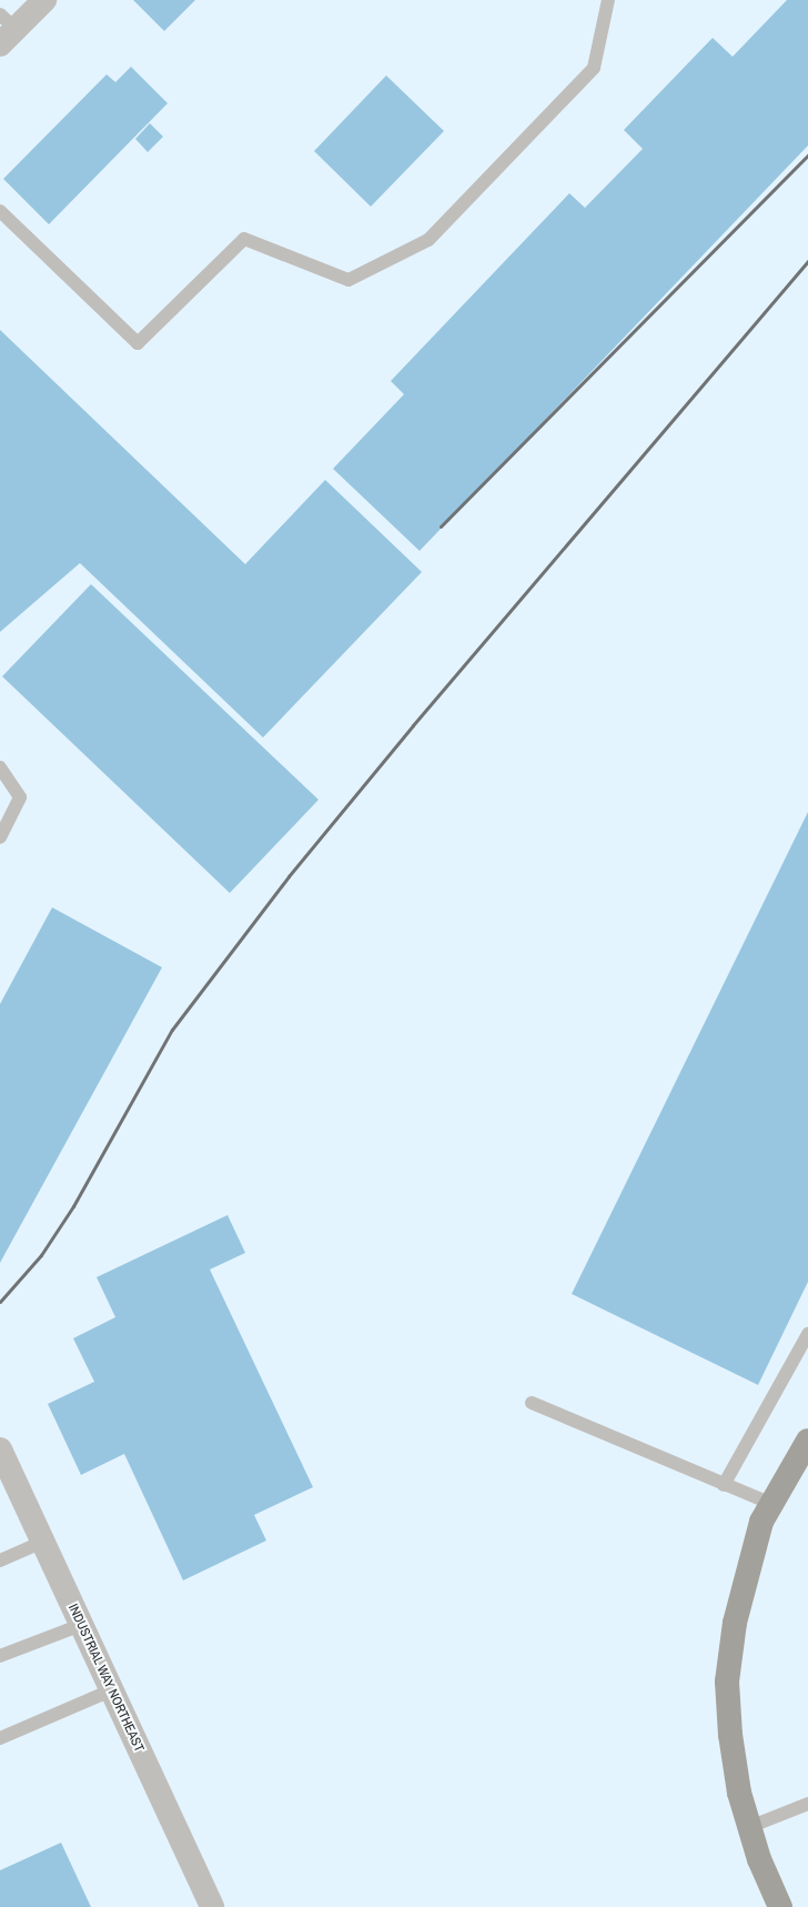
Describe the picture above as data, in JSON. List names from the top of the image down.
{
  "streets": {
    "street": ["INDUSTRIAL WAY NORTHEAST"]
  }
}
